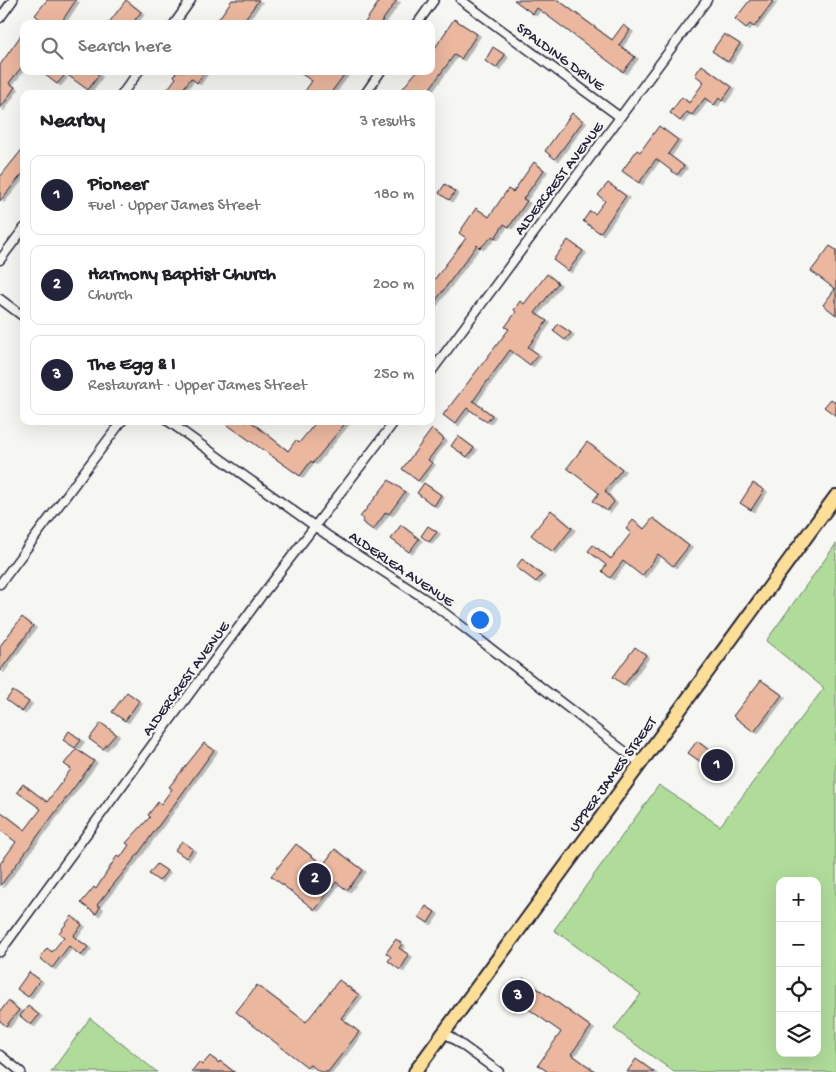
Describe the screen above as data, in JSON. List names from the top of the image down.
{
  "streets": {
    "main road": ["UPPER JAMES STREET"],
    "street": ["SPALDING DRIVE", "ALDERCREST AVENUE", "ALDERLEA AVENUE"]
  },
  "crossings": [
    ["SPALDING DRIVE", "ALDERCREST AVENUE"],
    ["ALDERCREST AVENUE", "ALDERLEA AVENUE"],
    ["ALDERLEA AVENUE", "UPPER JAMES STREET"]
  ],
  "page": {
    "search": "Search here",
    "heading": ["Nearby", "3 results"],
    "list": [
      {
        "mark": "1",
        "name": "Pioneer",
        "note": "Fuel · Upper James Street",
        "value": "180 m"
      },
      {
        "mark": "2",
        "name": "Harmony Baptist Church",
        "note": "Church",
        "value": "200 m"
      },
      {
        "mark": "3",
        "name": "The Egg & I",
        "note": "Restaurant · Upper James Street",
        "value": "250 m"
      }
    ],
    "pins": ["1", "2", "3"],
    "map_buttons": ["+", "−"]
  }
}
